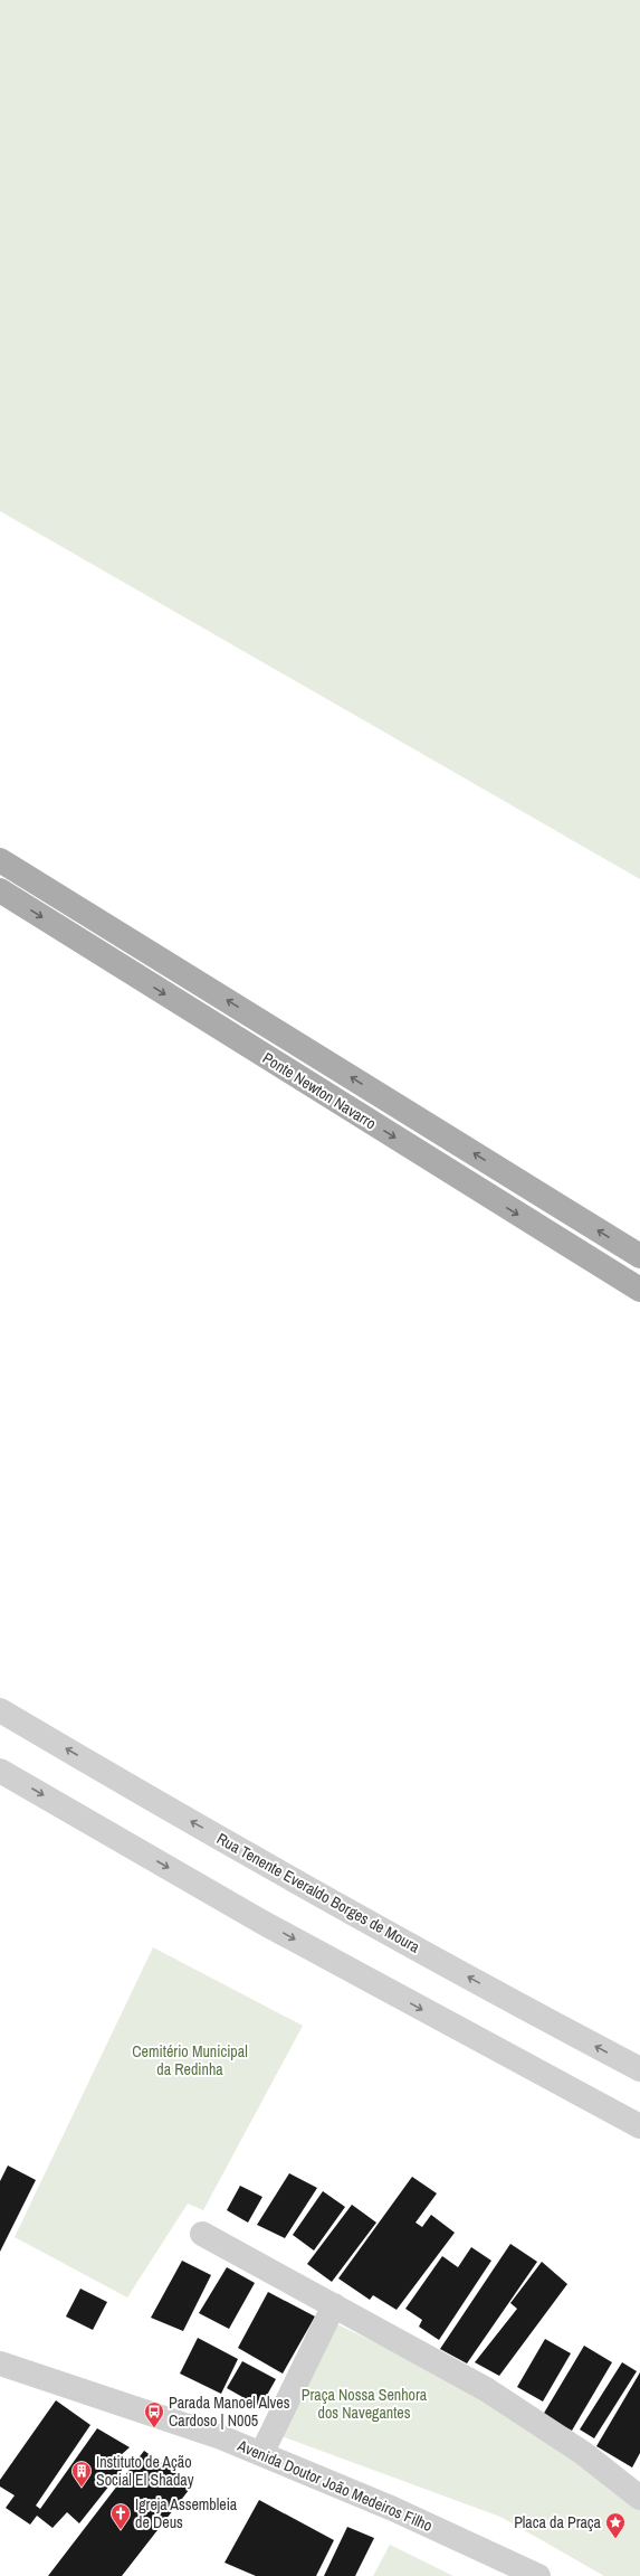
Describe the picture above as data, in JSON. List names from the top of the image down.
{
  "streets": {
    "main road": ["Ponte Newton Navarro"],
    "street": ["Rua Tenente Everaldo Borges de Moura", "Avenida Doutor João Medeiros Filho"]
  },
  "parks": ["Cemitério Municipal da Redinha", "Praça Nossa Senhora dos Navegantes"],
  "places": {
    "bus stop": ["Parada Manoel Alves Cardoso | N005"],
    "building": ["Instituto de Ação Social El Shaday"],
    "church": ["Igreja Assembleia de Deus"],
    "place": ["Placa da Praça"]
  }
}
